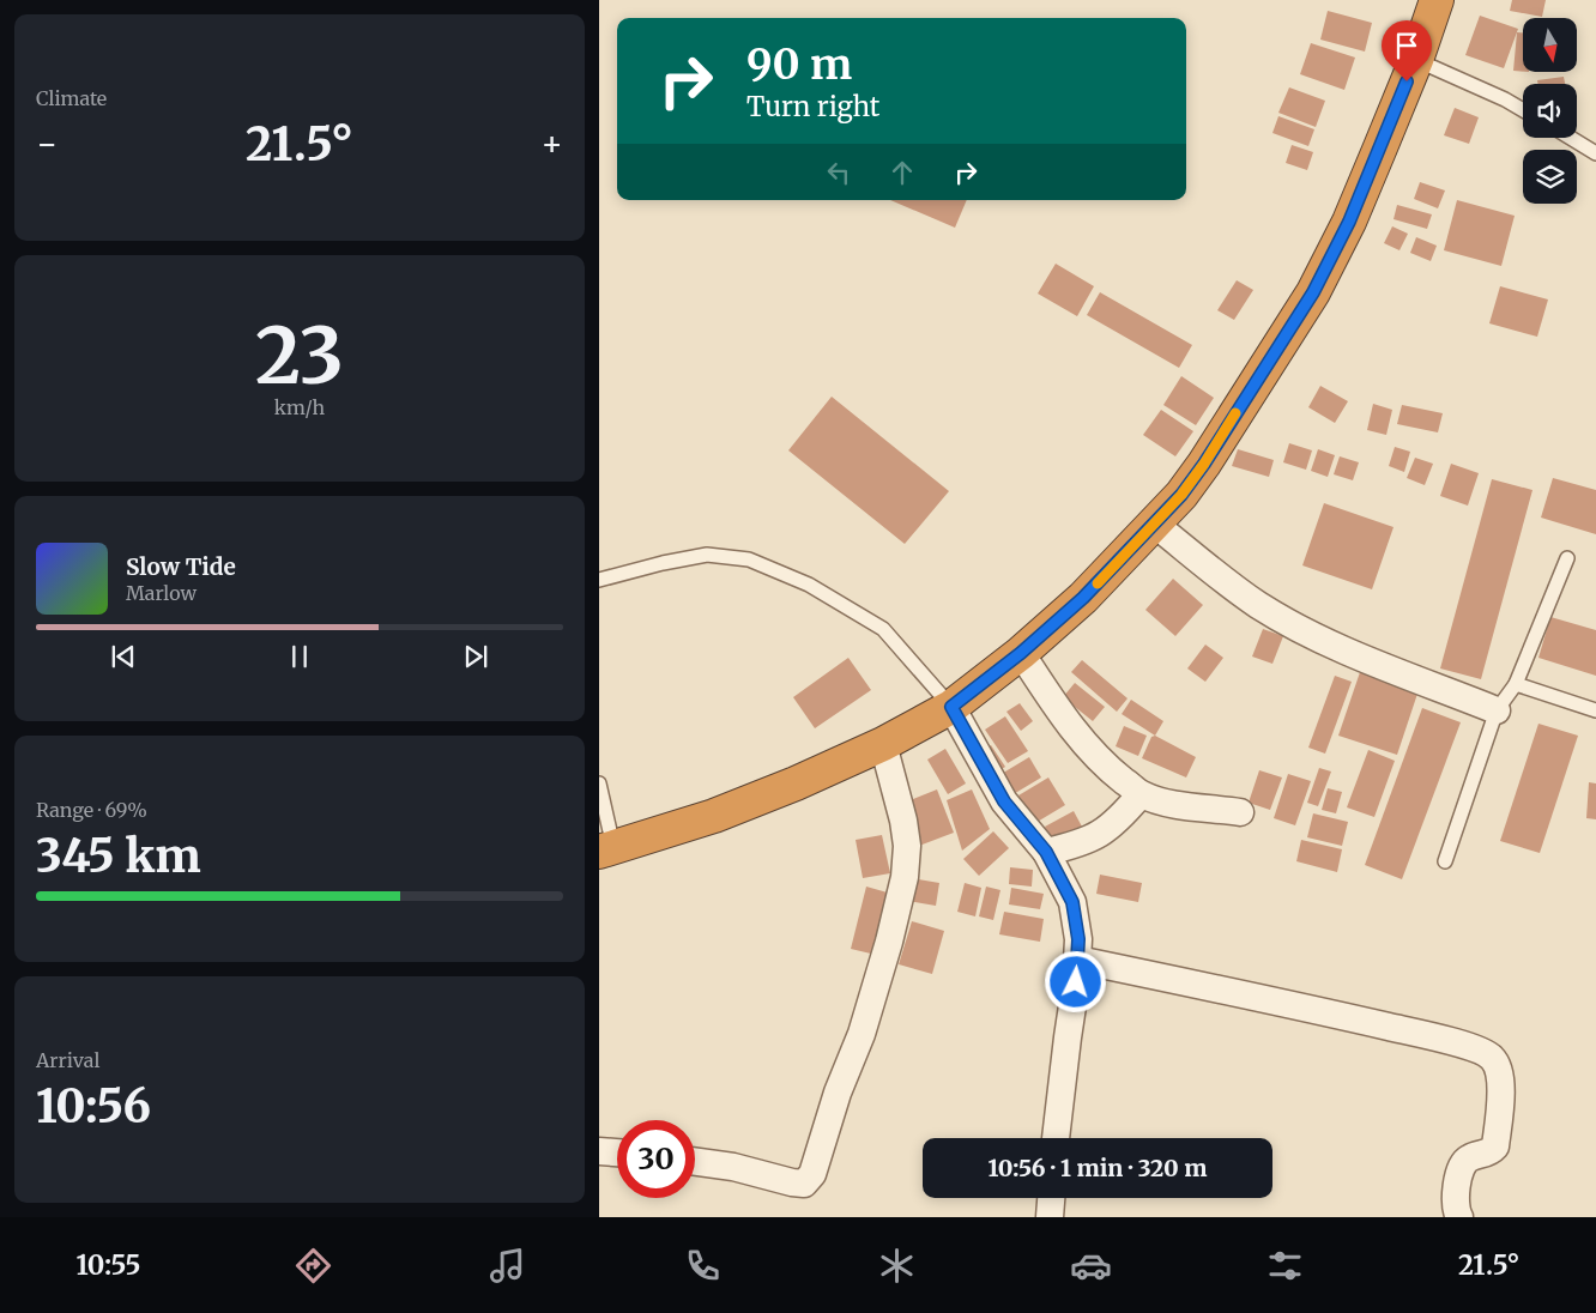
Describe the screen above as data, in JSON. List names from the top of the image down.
{
  "north": "bottom",
  "page": {
    "tile": [
      "Climate",
      ["23", "km/h"],
      ["Range · 69%", "345 km"],
      ["Arrival", "10:56"]
    ],
    "turn": ["90 m", "Turn right"],
    "heat": ["−", "21.5°", "+"],
    "song": ["Slow Tide", "Marlow"],
    "limit": "30",
    "trip": "10:56 · 1 min · 320 m",
    "tabs": ["10:55", "21.5°"]
  }
}
